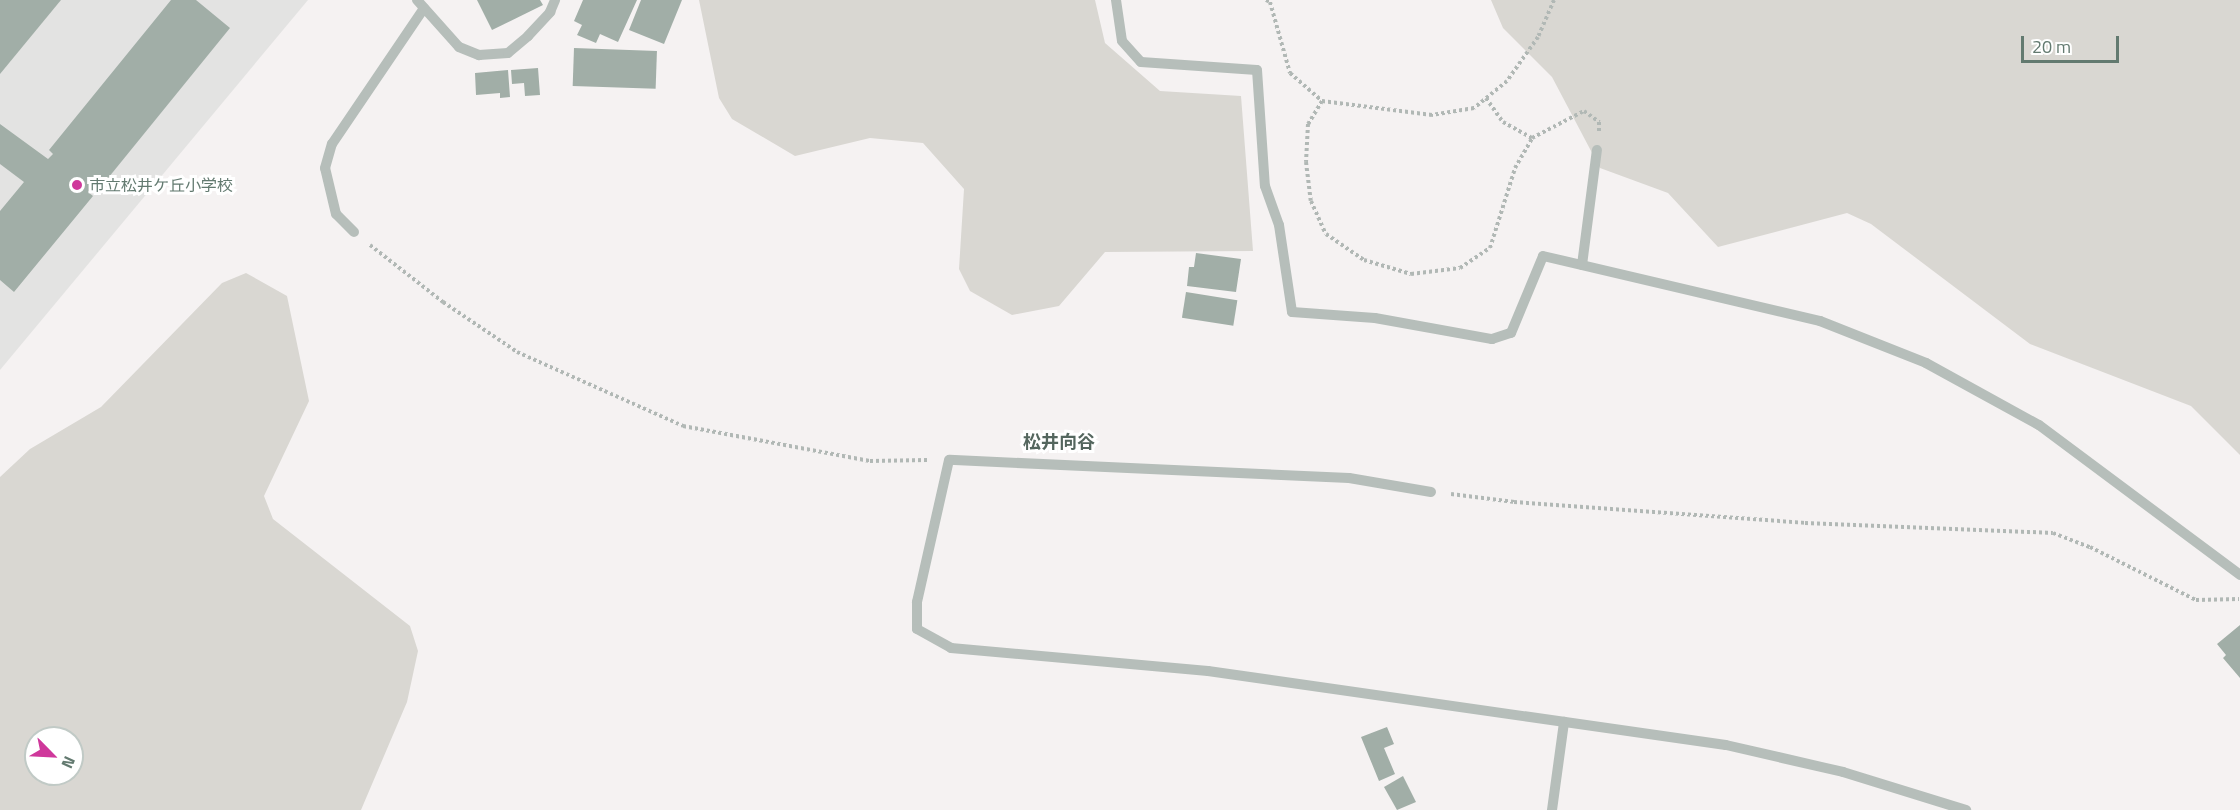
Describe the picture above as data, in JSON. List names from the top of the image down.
{
  "districts": ["松井向谷"],
  "places": ["市立松井ケ丘小学校"],
  "scale_bar": "20 m",
  "north": "bottom right"
}
